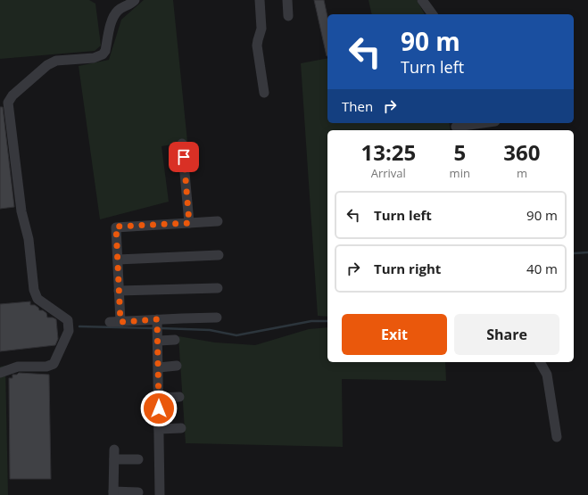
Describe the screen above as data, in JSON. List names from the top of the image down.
{
  "page": {
    "turn": ["90 m", "Turn left"],
    "then": "Then",
    "eta": [
      "13:25",
      "Arrival",
      "5",
      "min",
      "360",
      "m"
    ],
    "list": [
      {
        "name": "Turn left",
        "value": "90 m"
      },
      {
        "name": "Turn right",
        "value": "40 m"
      }
    ],
    "buttons": ["Exit", "Share"]
  }
}
